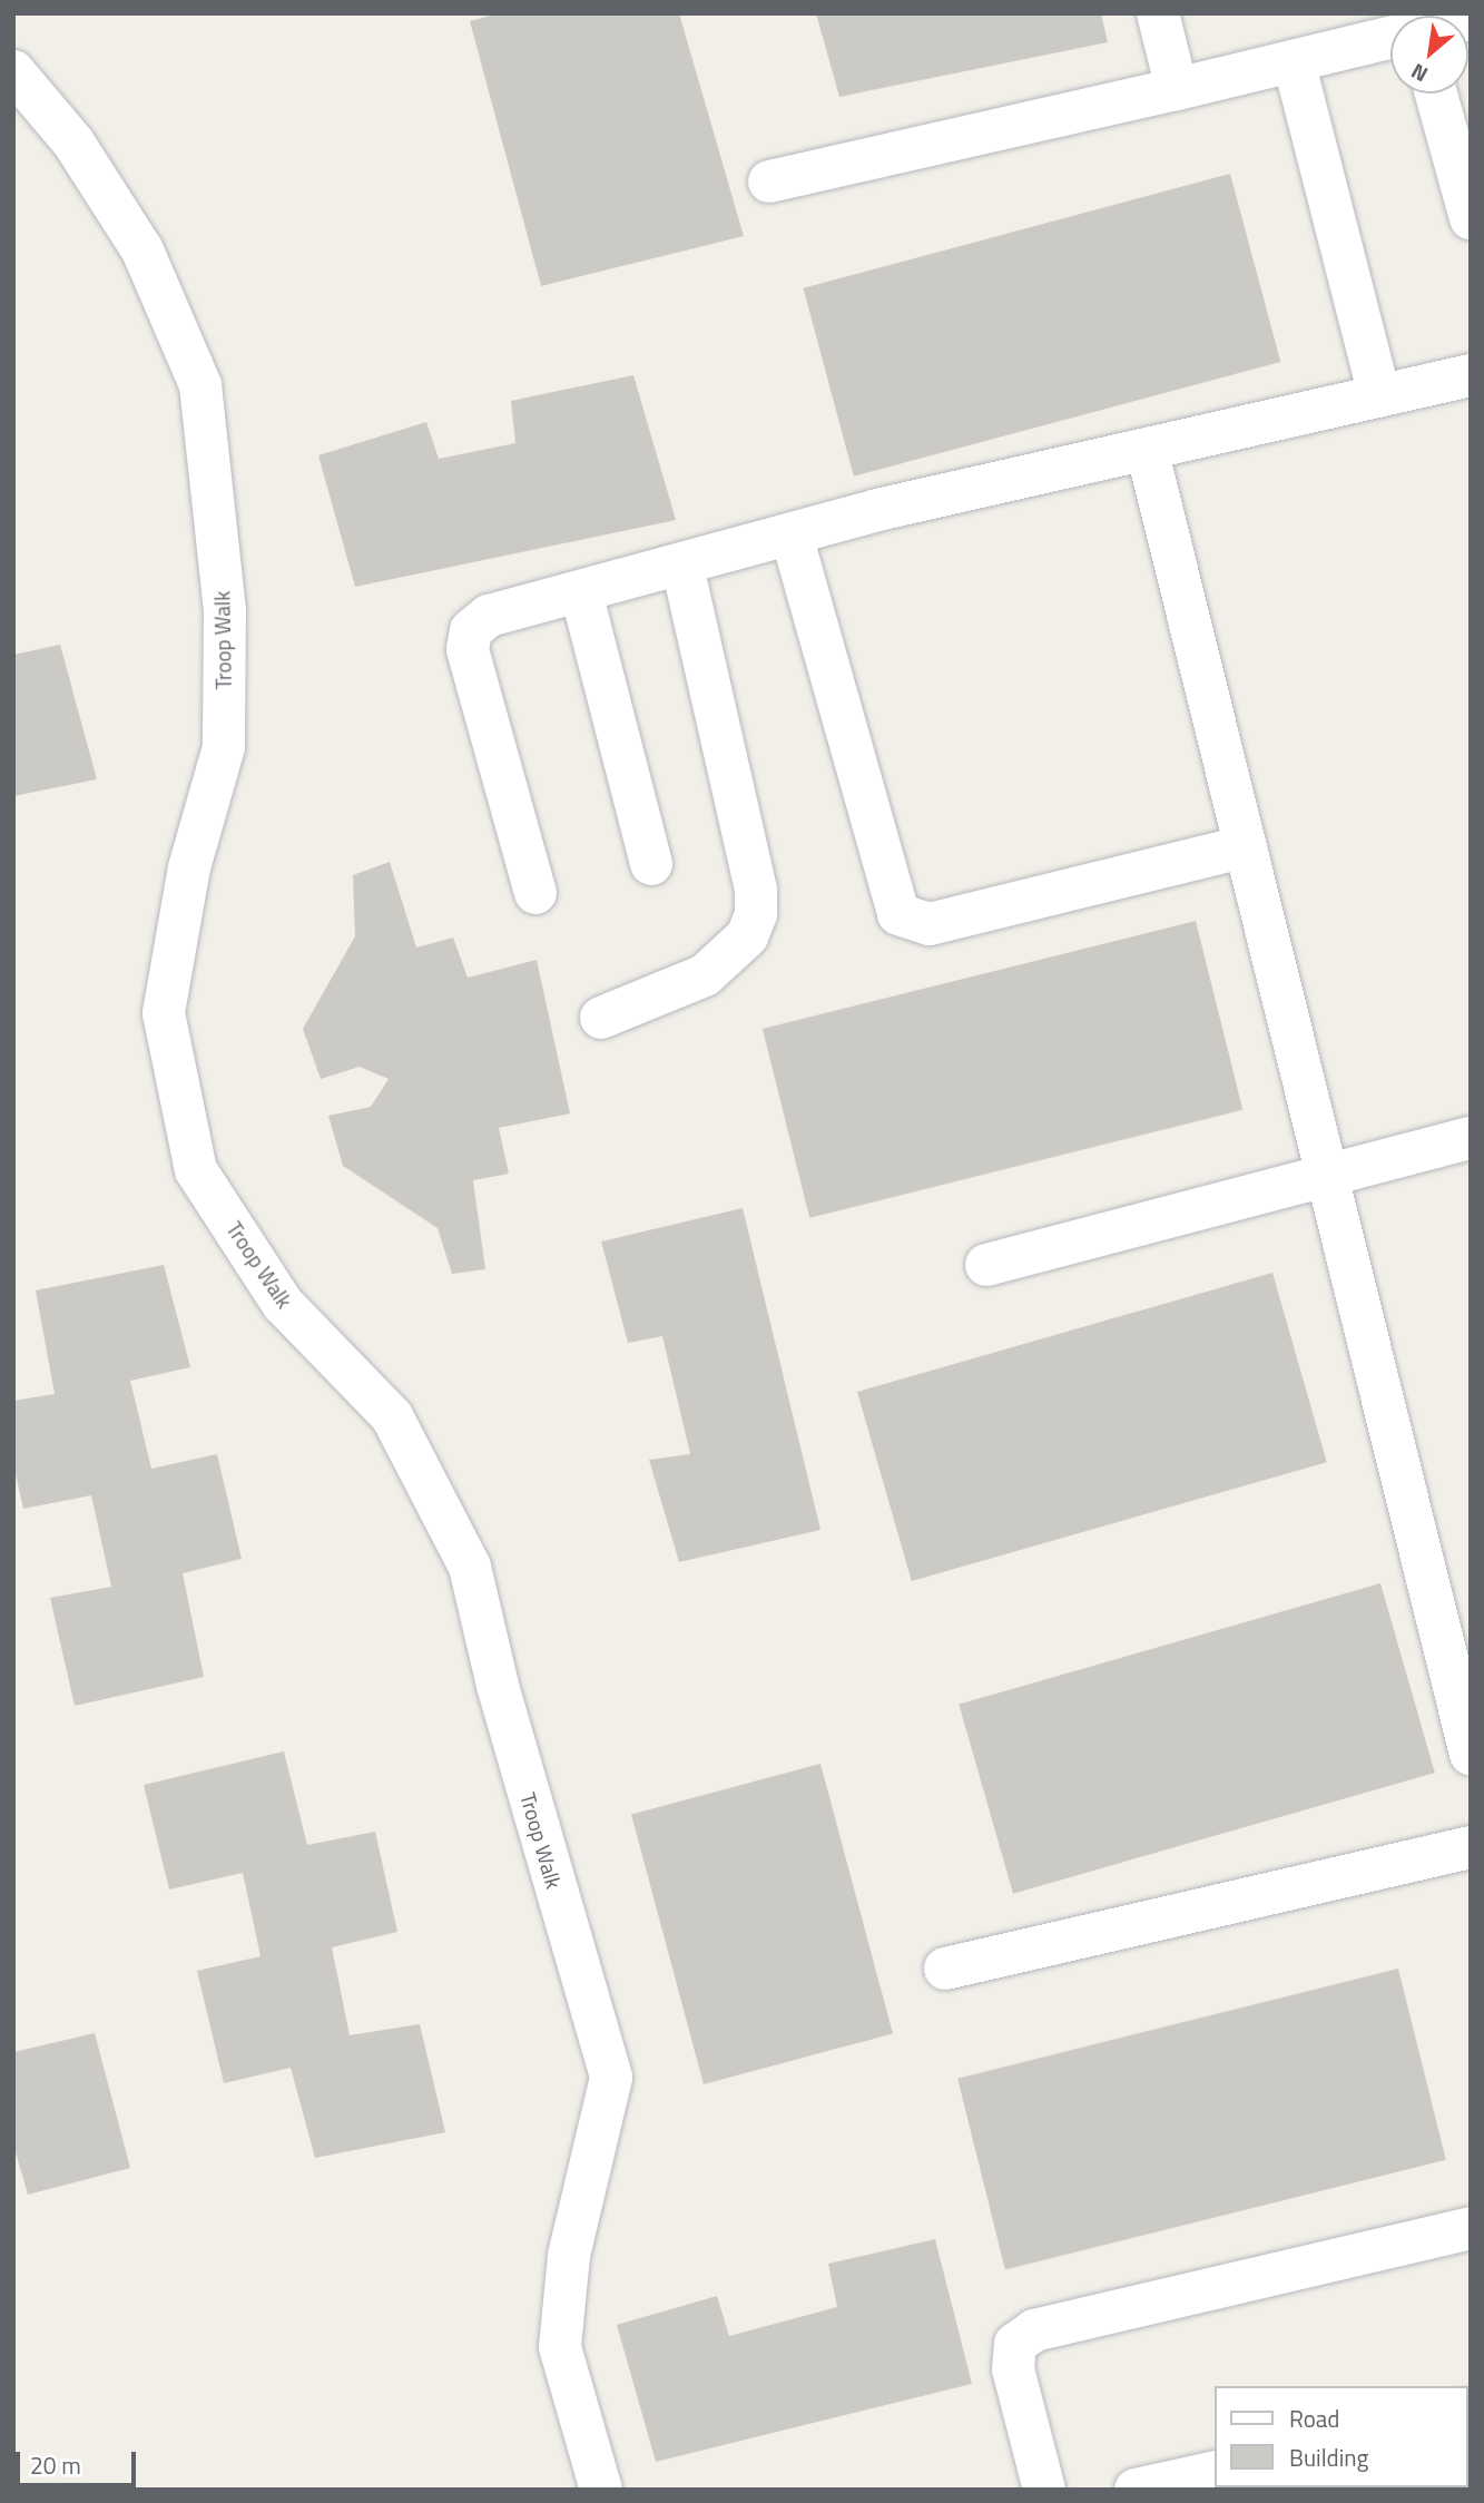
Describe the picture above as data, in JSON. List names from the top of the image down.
{
  "streets": {
    "street": ["Troop Walk"]
  },
  "legend": ["Road", "Building"],
  "scale_bar": "20 m",
  "north": "bottom left"
}
